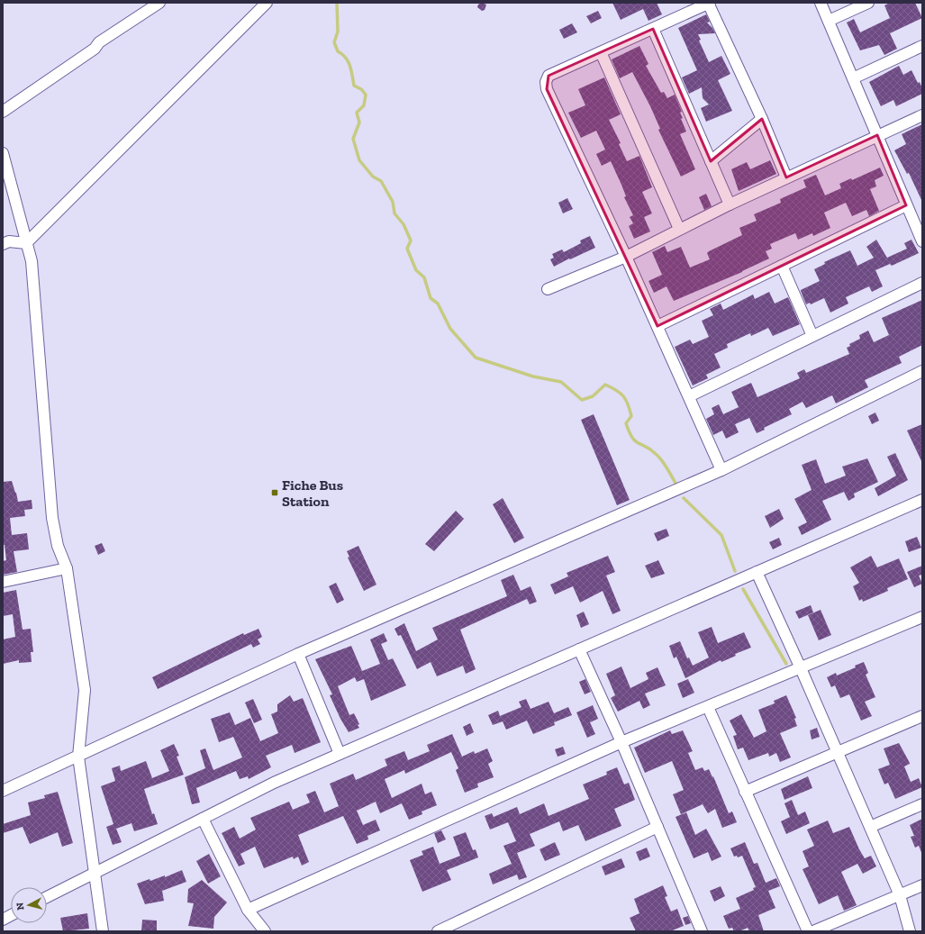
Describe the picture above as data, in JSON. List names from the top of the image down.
{
  "places": {
    "transit": ["Fiche Bus Station"]
  },
  "north": "left"
}
